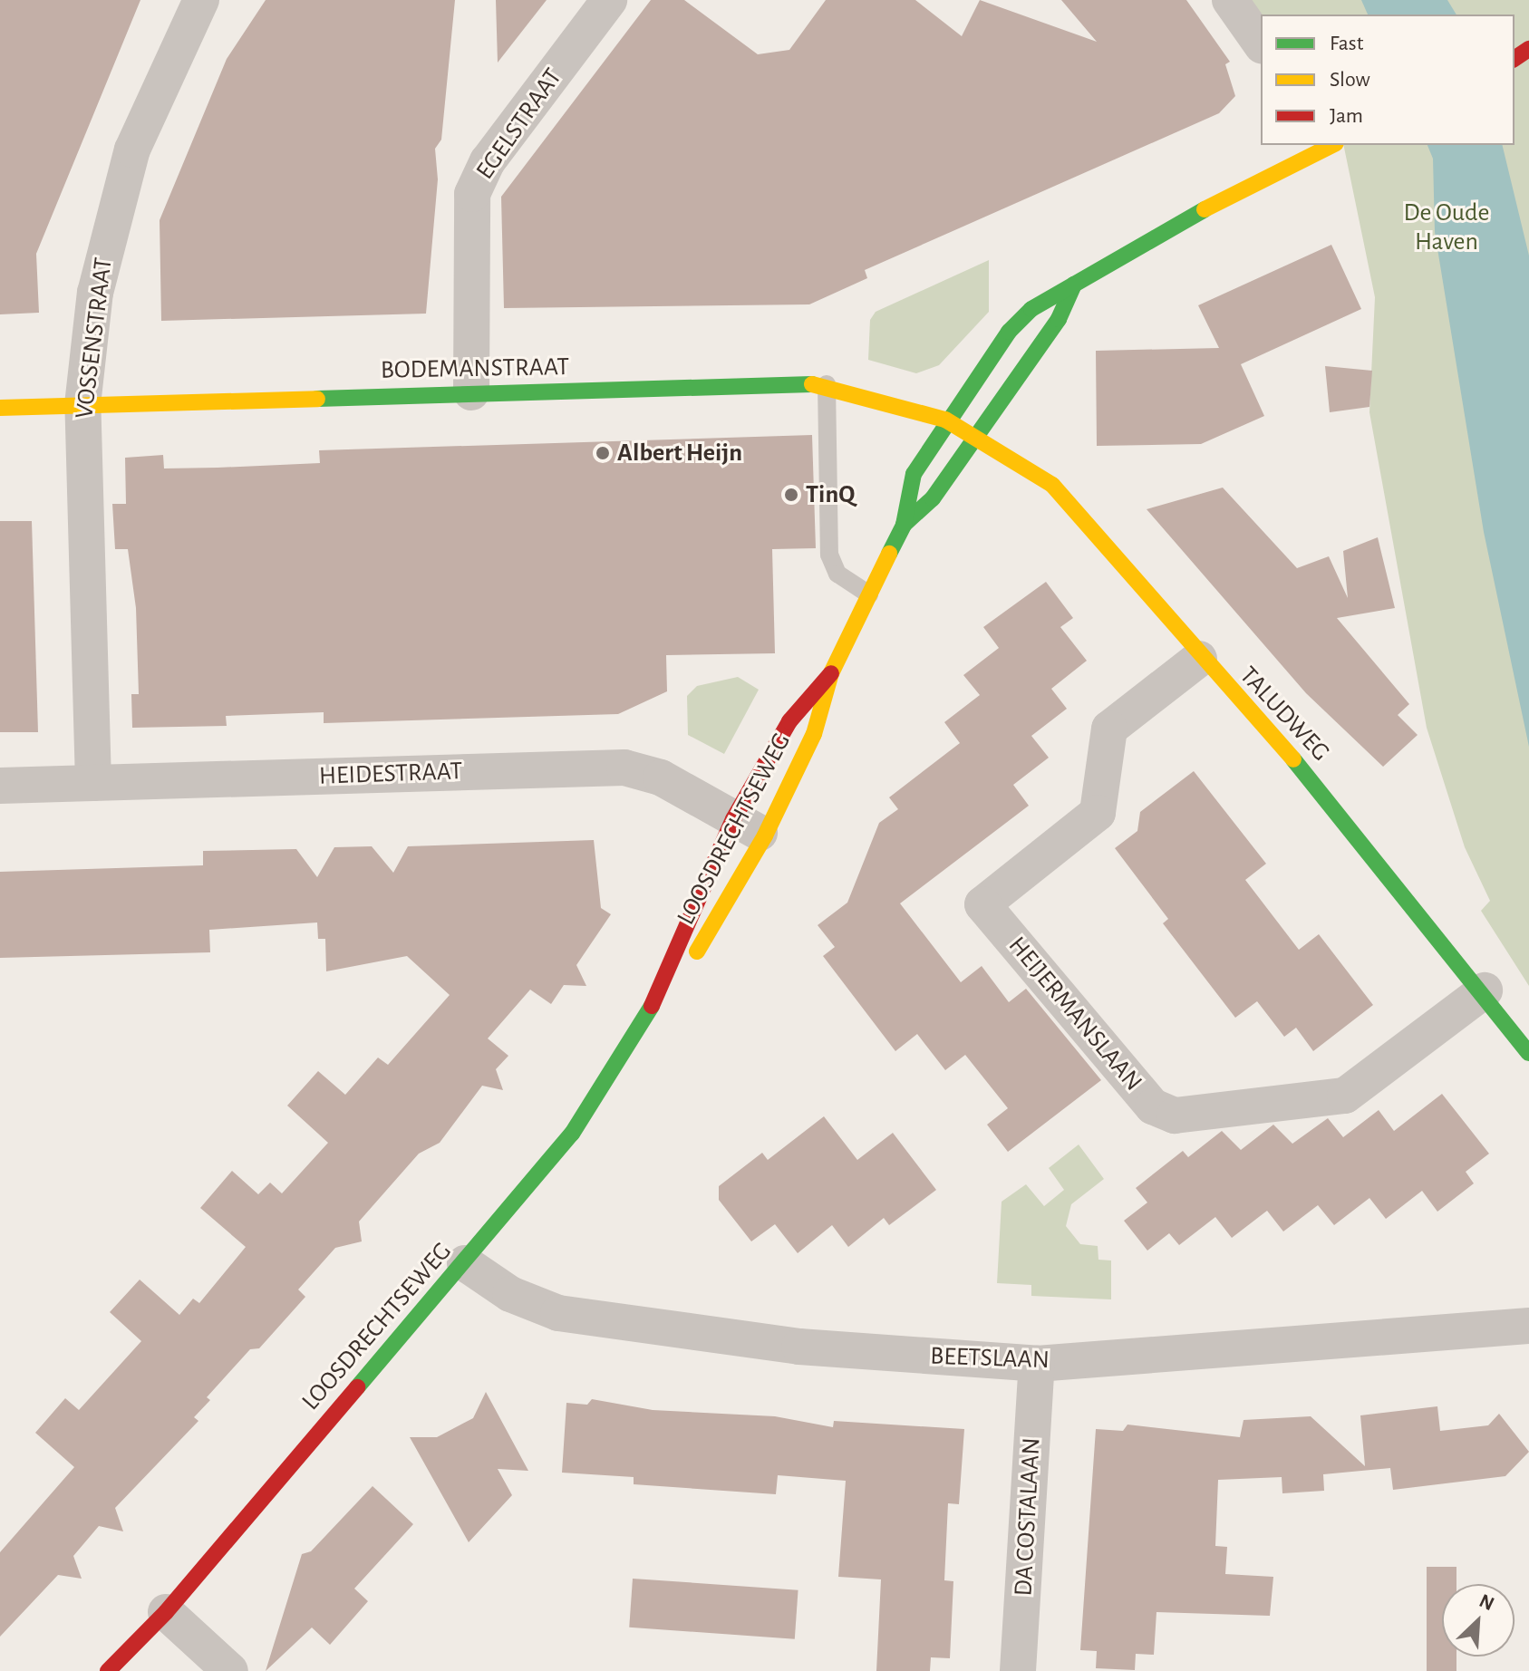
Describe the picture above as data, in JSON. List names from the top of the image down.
{
  "streets": {
    "street": [
      "EGELSTRAAT",
      "VOSSENSTRAAT",
      "BODEMANSTRAAT",
      "TALUDWEG",
      "HEIDESTRAAT",
      "LOOSDRECHTSEWEG",
      "HEIJERMANSLAAN",
      "BEETSLAAN",
      "DA COSTALAAN"
    ]
  },
  "crossings": [
    ["EGELSTRAAT", "BODEMANSTRAAT"],
    ["VOSSENSTRAAT", "BODEMANSTRAAT"],
    ["VOSSENSTRAAT", "HEIDESTRAAT"],
    ["BODEMANSTRAAT", "TALUDWEG"],
    ["BODEMANSTRAAT", "LOOSDRECHTSEWEG"],
    ["TALUDWEG", "LOOSDRECHTSEWEG"],
    ["TALUDWEG", "HEIJERMANSLAAN"],
    ["HEIDESTRAAT", "LOOSDRECHTSEWEG"],
    ["LOOSDRECHTSEWEG", "BEETSLAAN"],
    ["BEETSLAAN", "DA COSTALAAN"]
  ],
  "parks": ["De Oude Haven"],
  "places": ["Albert Heijn", "TinQ"],
  "legend": ["Fast", "Slow", "Jam"],
  "north": "top right"
}
